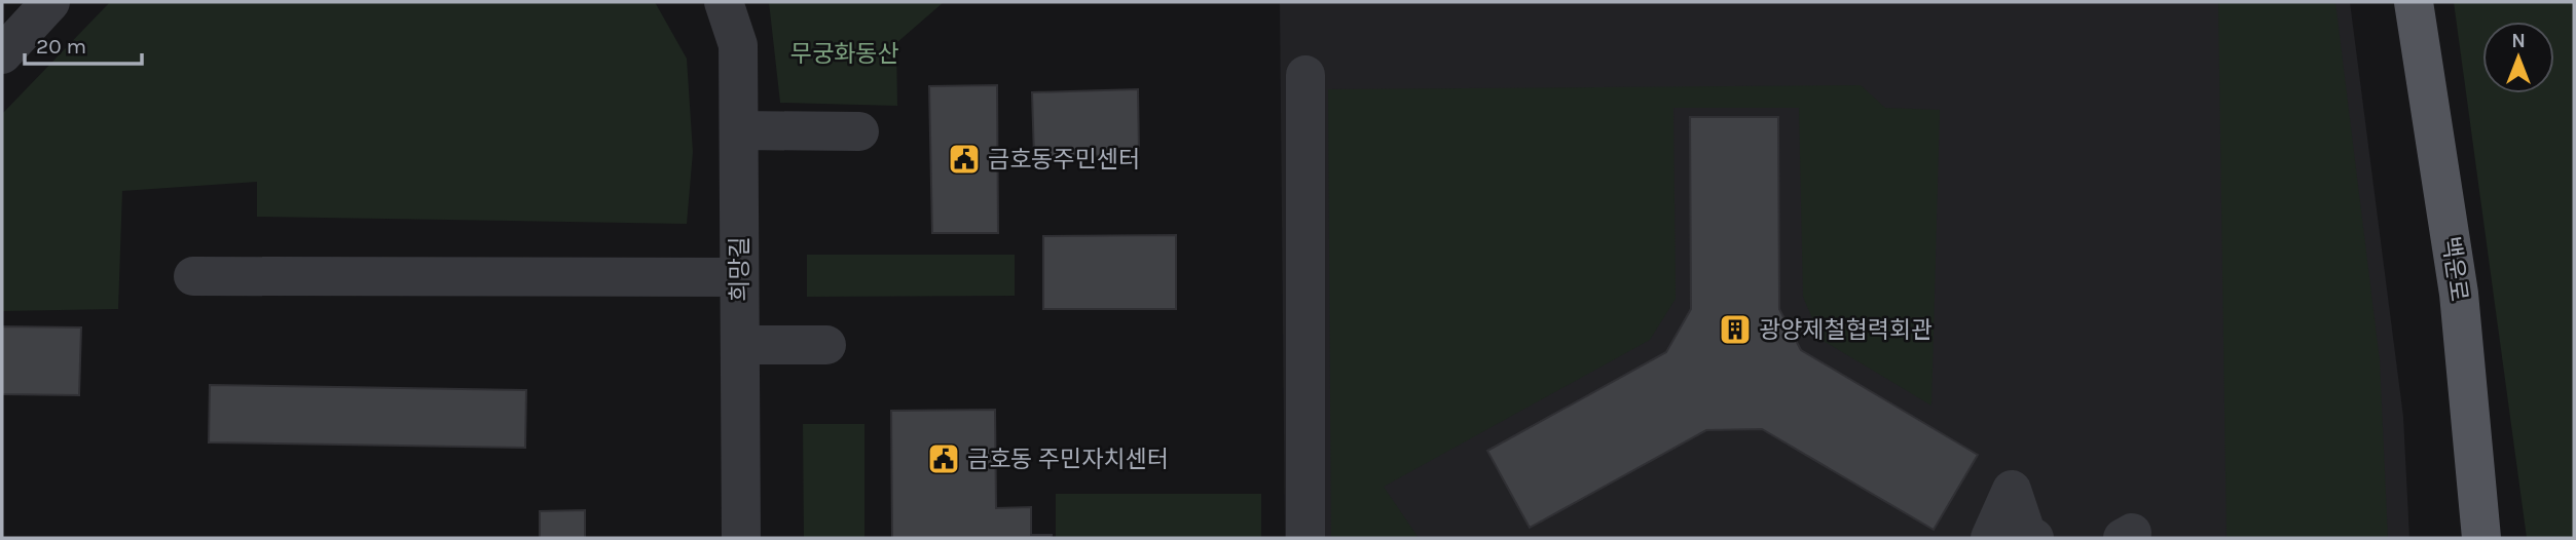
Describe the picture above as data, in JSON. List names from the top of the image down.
{
  "streets": {
    "main road": ["백운로"],
    "street": ["희망길"]
  },
  "parks": ["무궁화동산"],
  "places": {
    "public building": ["금호동주민센터", "금호동 주민자치센터"],
    "building": ["광양제철협력회관"]
  },
  "scale_bar": "20 m",
  "north": "top"
}
